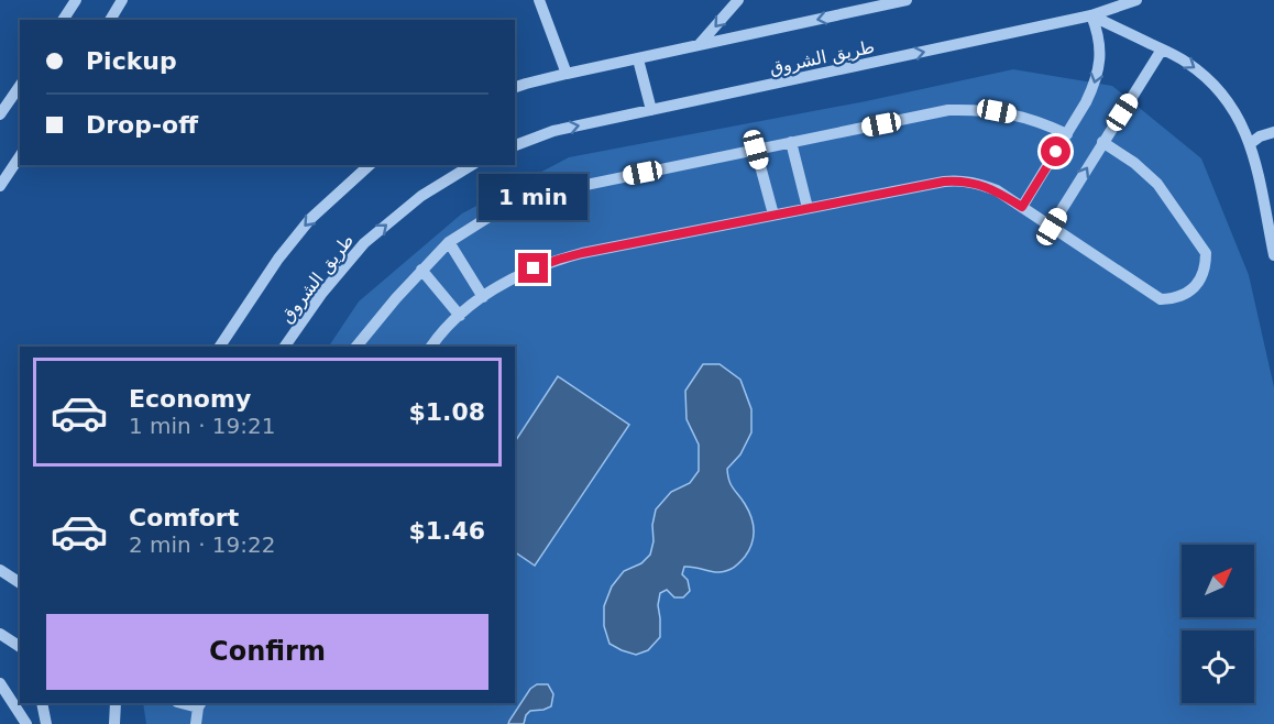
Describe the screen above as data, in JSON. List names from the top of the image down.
{
  "streets": {
    "street": ["طريق الشروق"]
  },
  "north": "top right",
  "page": {
    "banner": ["Pickup", "Drop-off"],
    "bubble": "1 min",
    "list": [
      {
        "name": "Economy",
        "note": "1 min · 19:21",
        "value": "$1.08"
      },
      {
        "name": "Comfort",
        "note": "2 min · 19:22",
        "value": "$1.46"
      }
    ],
    "buttons": "Confirm"
  }
}
